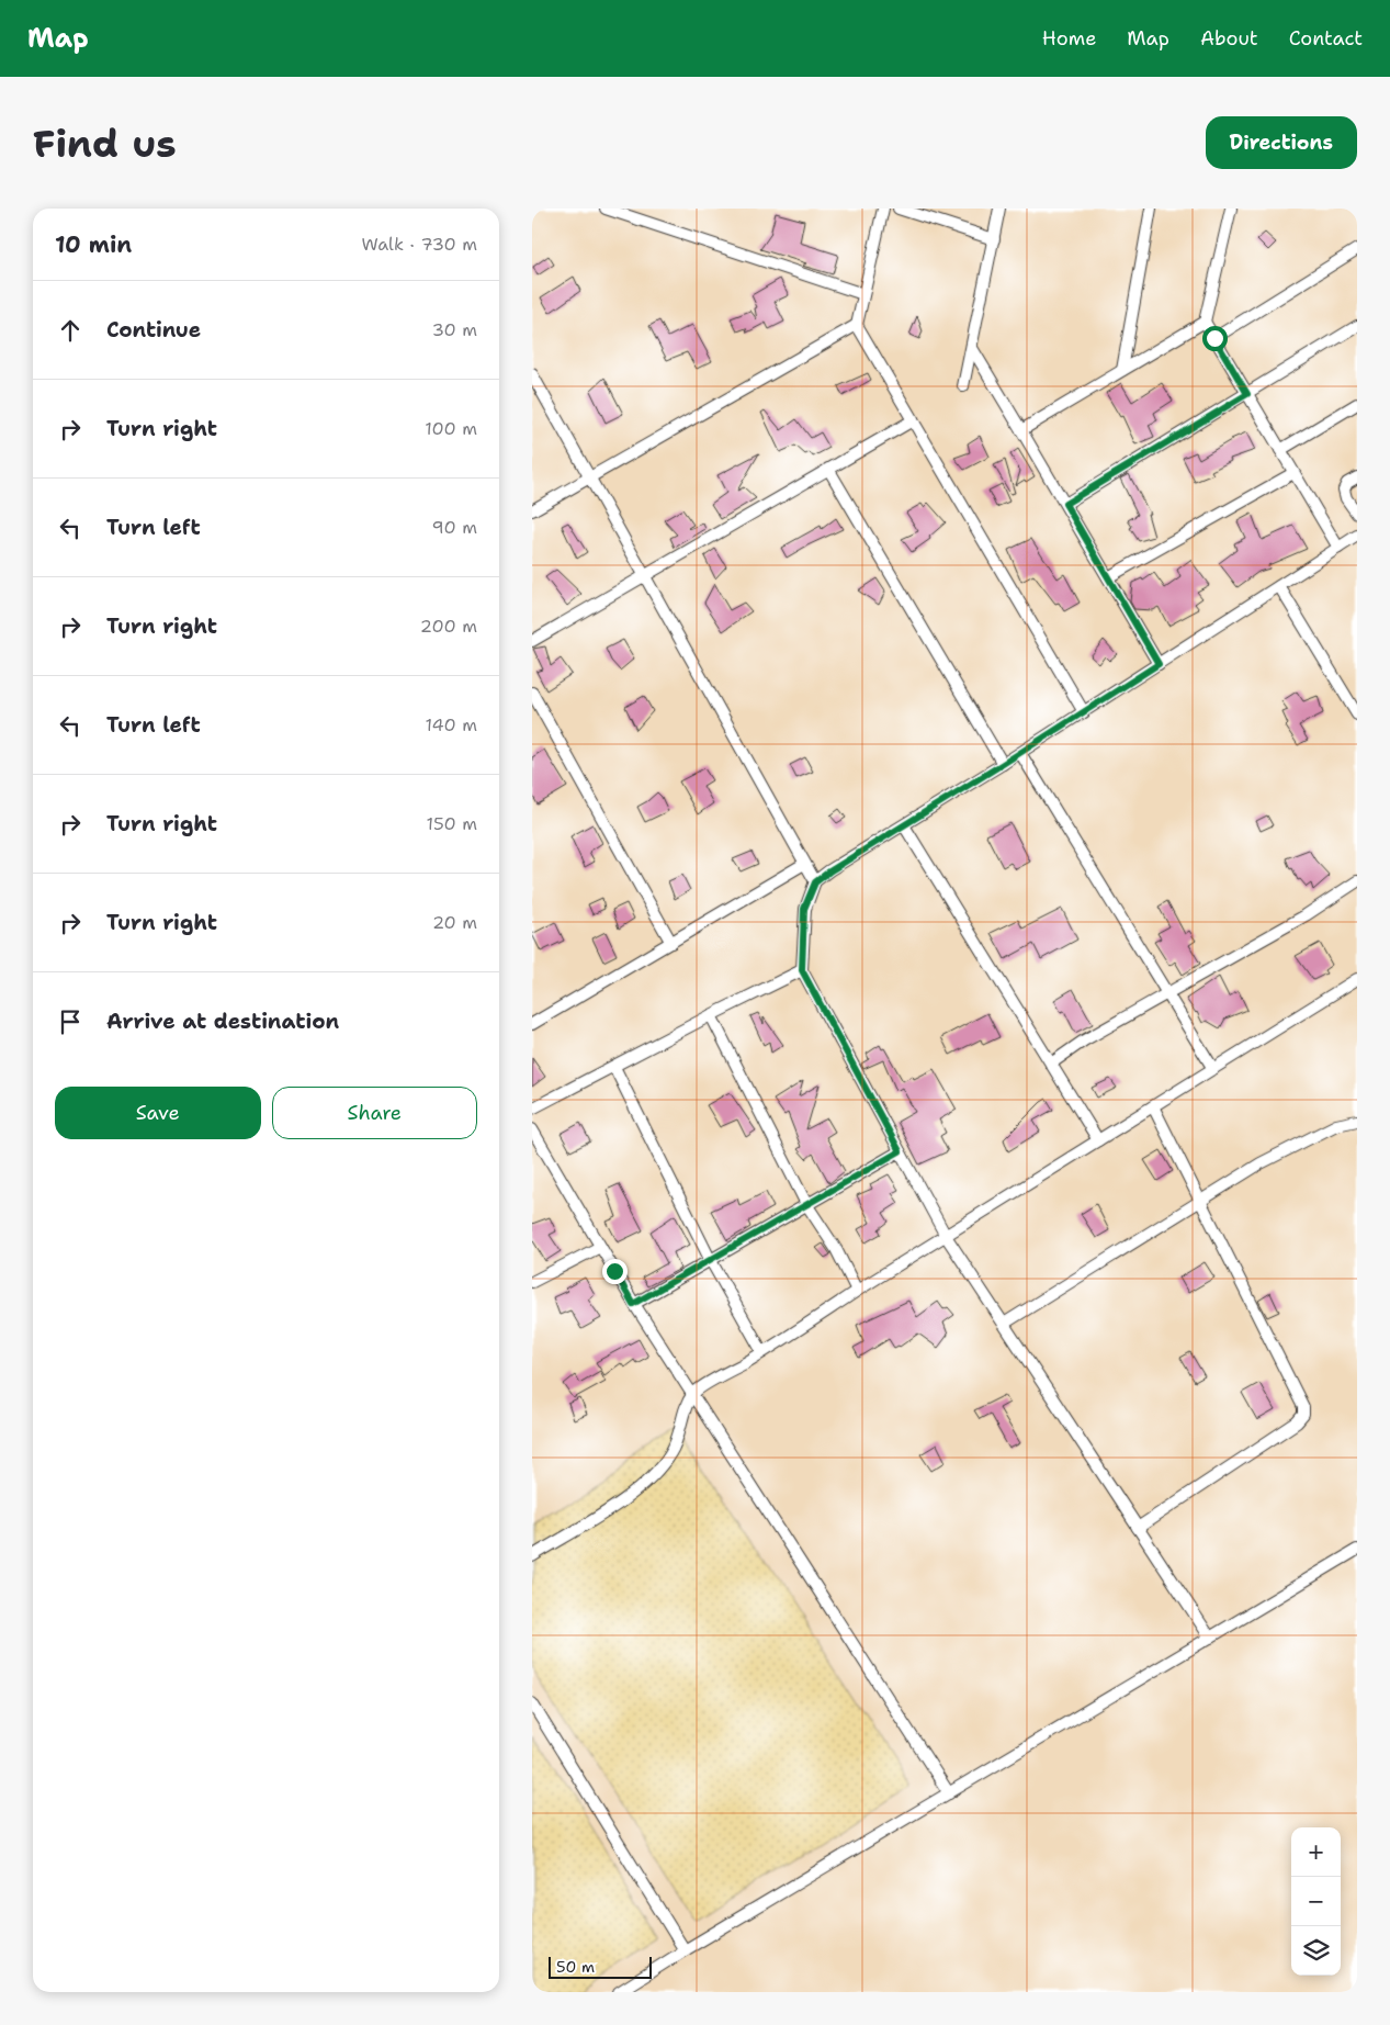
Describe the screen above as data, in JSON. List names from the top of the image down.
{
  "scale_bar": "50 m",
  "page": {
    "header": "Map",
    "nav": [
      "Home",
      "Map",
      "About",
      "Contact"
    ],
    "buttons": [
      "Directions",
      ["Save", "Share"]
    ],
    "title": "Find us",
    "heading": ["10 min", "Walk · 730 m"],
    "list": [
      ["Continue", "30 m"],
      ["Turn right", "100 m"],
      ["Turn left", "90 m"],
      ["Turn right", "200 m"],
      ["Turn left", "140 m"],
      ["Turn right", "150 m"],
      ["Turn right", "20 m"],
      "Arrive at destination"
    ],
    "map_buttons": ["+", "−"],
    "scale": "50 m"
  }
}
